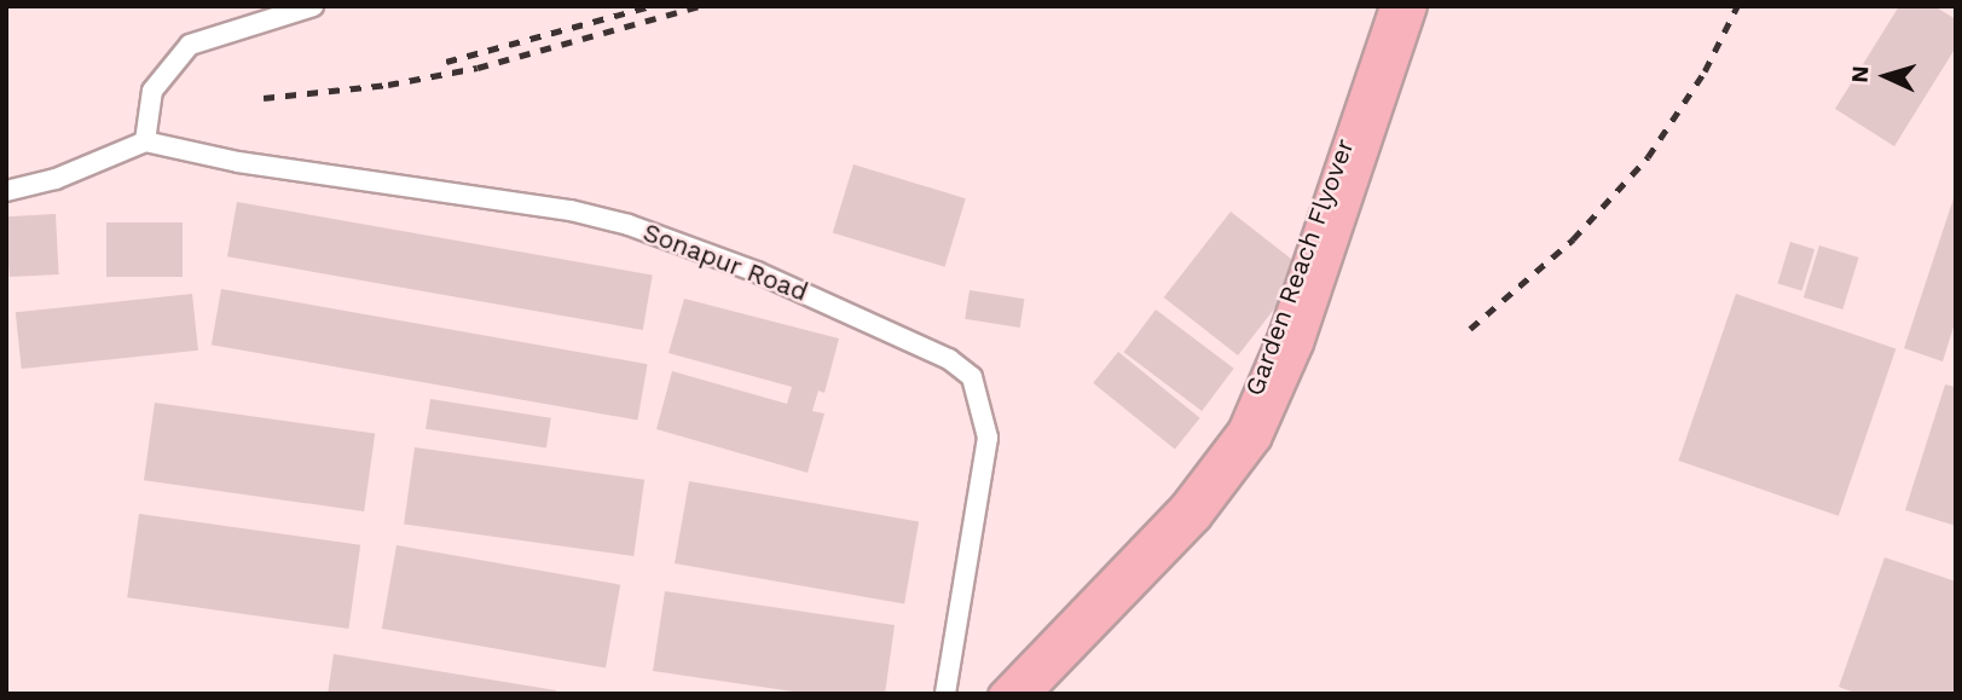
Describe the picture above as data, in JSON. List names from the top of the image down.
{
  "streets": {
    "main road": ["Garden Reach Flyover"],
    "street": ["Sonapur Road"]
  },
  "north": "left"
}
